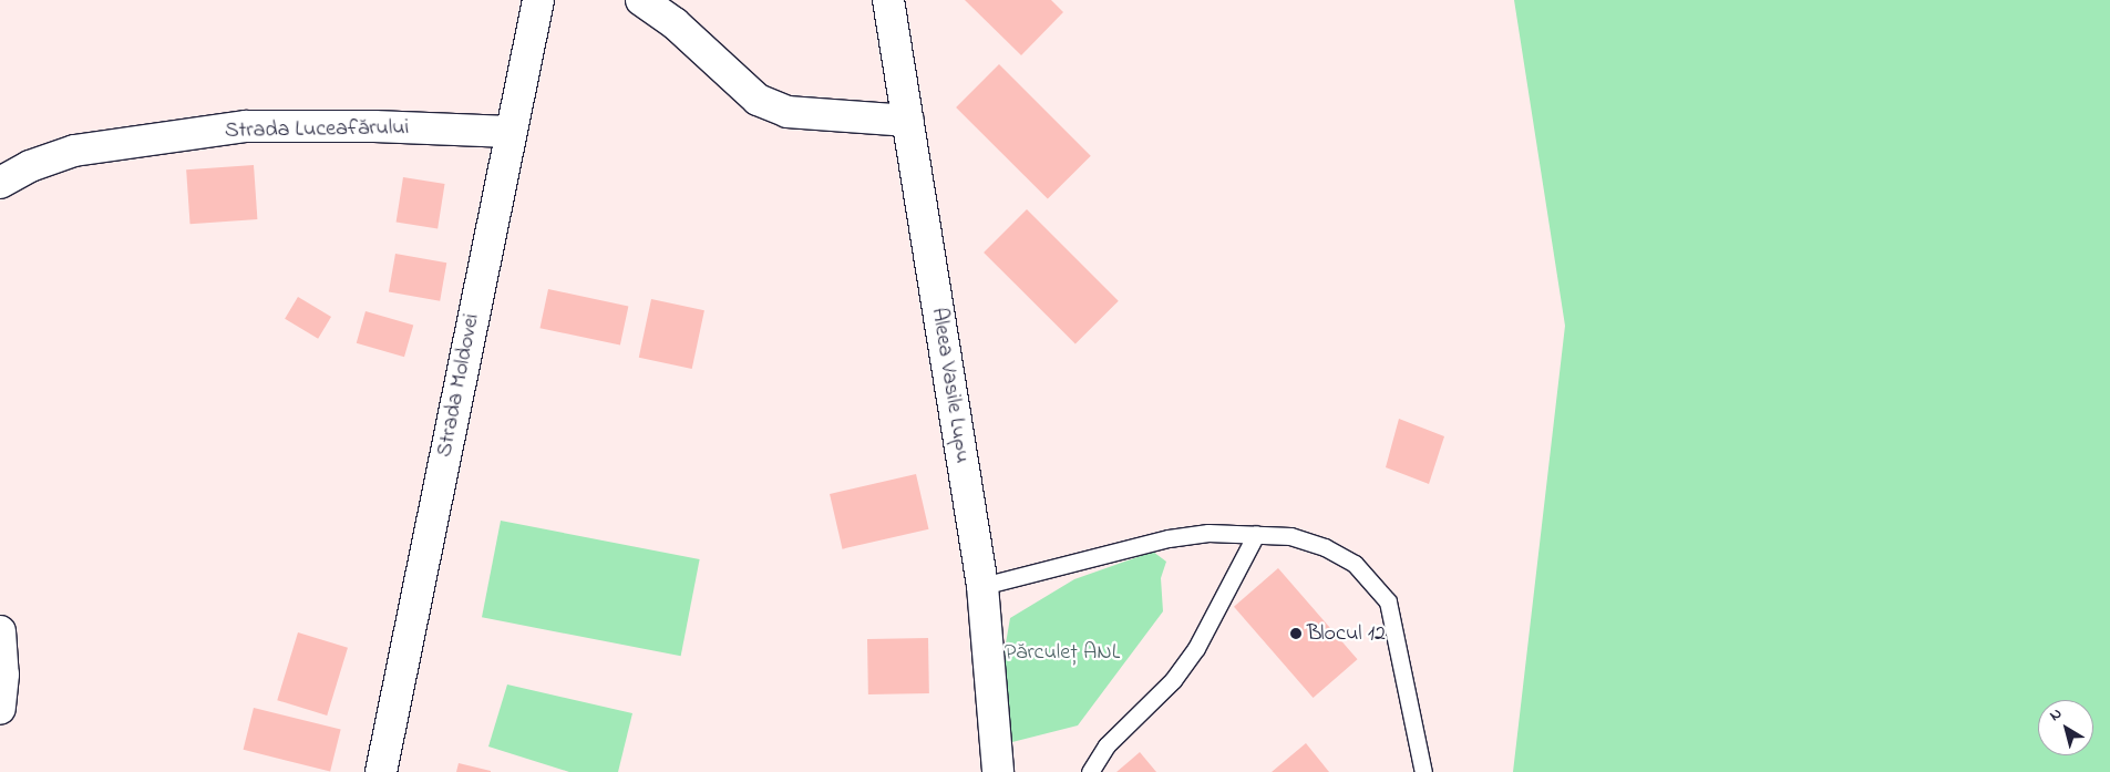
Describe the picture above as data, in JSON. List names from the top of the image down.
{
  "streets": {
    "street": ["Strada Luceafărului", "Strada Moldovei", "Aleea Vasile Lupu"]
  },
  "crossings": [
    ["Strada Luceafărului", "Strada Moldovei"]
  ],
  "parks": ["Părculeț ANL"],
  "places": ["Blocul 12"],
  "north": "top left"
}
